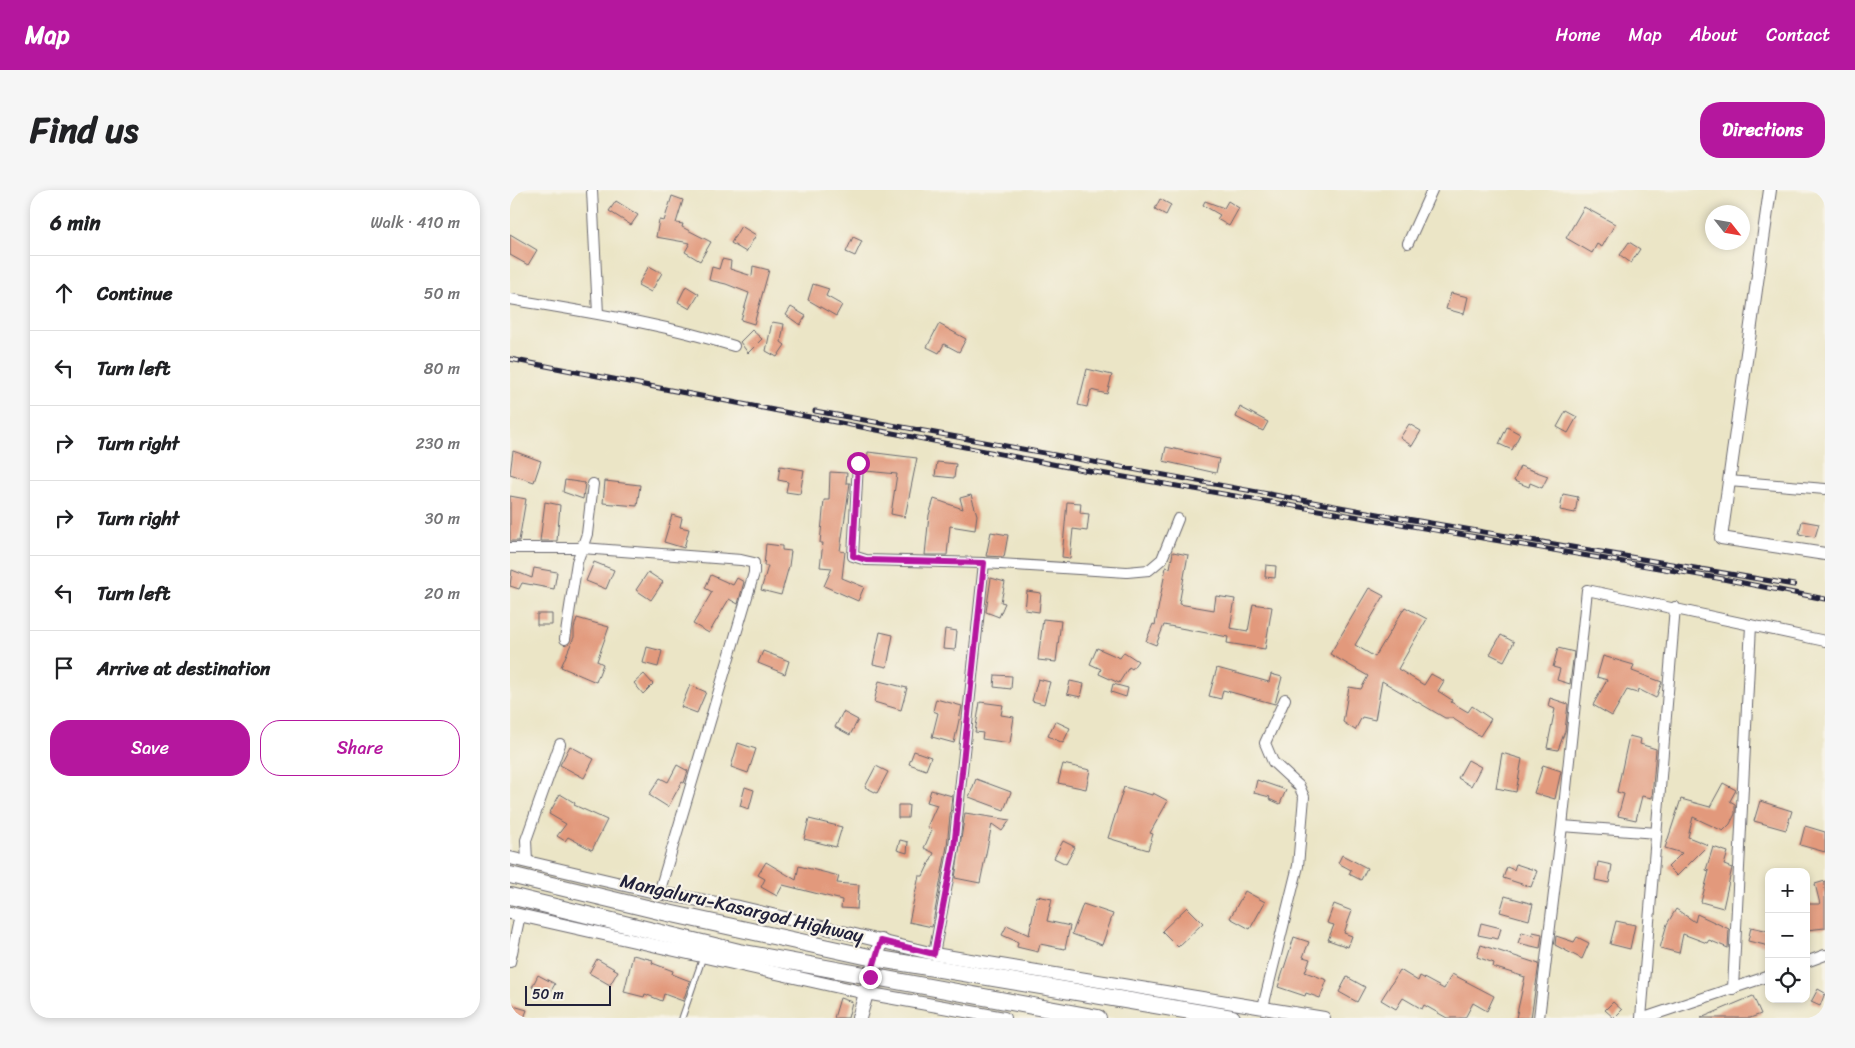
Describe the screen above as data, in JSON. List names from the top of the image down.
{
  "streets": {
    "highway": ["Mangaluru-Kasargod Highway"]
  },
  "scale_bar": "50 m",
  "north": "bottom right",
  "page": {
    "header": "Map",
    "nav": [
      "Home",
      "Map",
      "About",
      "Contact"
    ],
    "title": "Find us",
    "buttons": [
      "Directions",
      ["Save", "Share"]
    ],
    "heading": ["6 min", "Walk · 410 m"],
    "list": [
      ["Continue", "50 m"],
      ["Turn left", "80 m"],
      ["Turn right", "230 m"],
      ["Turn right", "30 m"],
      ["Turn left", "20 m"],
      "Arrive at destination"
    ],
    "map_buttons": ["+", "−"],
    "scale": "50 m"
  }
}
